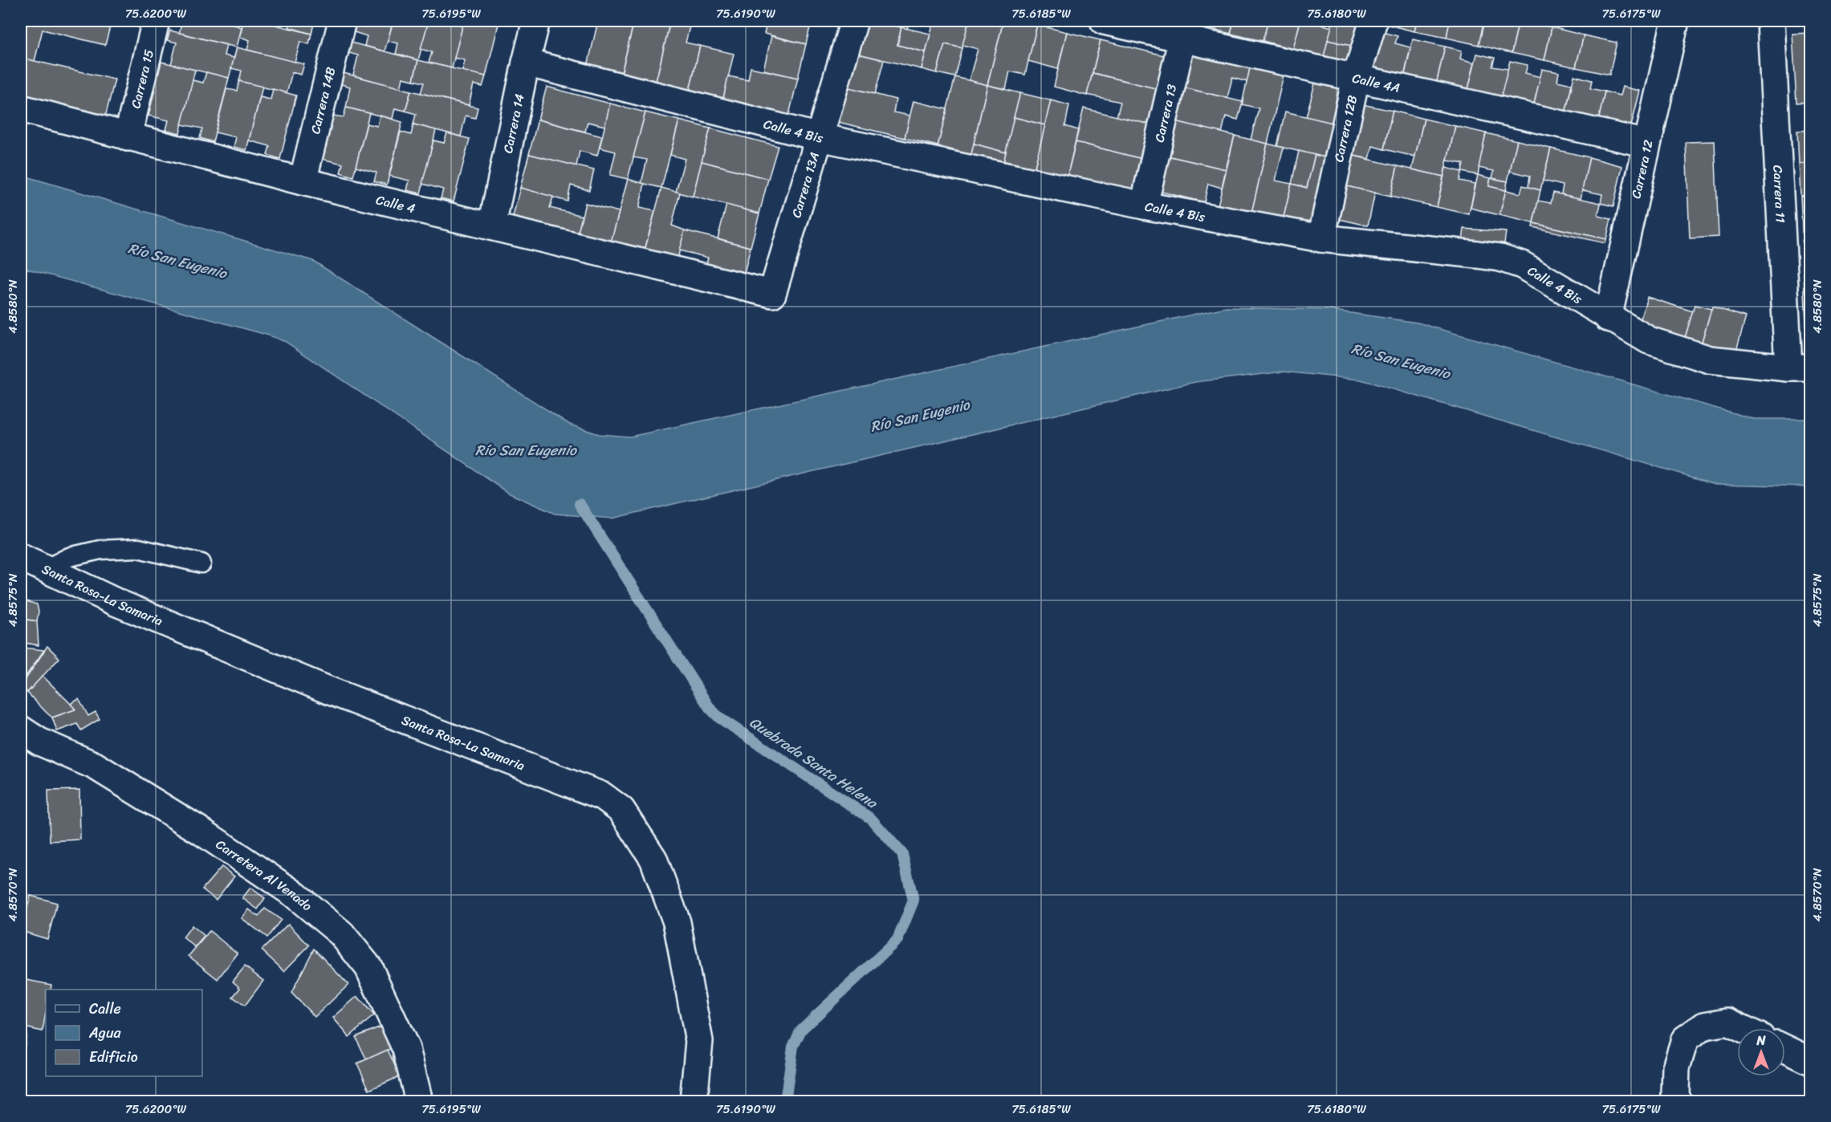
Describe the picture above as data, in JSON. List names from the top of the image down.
{
  "streets": {
    "street": [
      "Carrera 15",
      "Calle 4A",
      "Carrera 14B",
      "Carrera 13",
      "Carrera 14",
      "Carrera 12B",
      "Calle 4 Bis",
      "Carrera 12",
      "Carrera 13A",
      "Carrera 11",
      "Calle 4",
      "Santa Rosa-La Samaria",
      "Carretera Al Venado"
    ]
  },
  "crossings": [
    ["Carrera 15", "Calle 4"],
    ["Calle 4A", "Carrera 13"],
    ["Calle 4A", "Carrera 12B"],
    ["Calle 4A", "Carrera 12"],
    ["Carrera 14B", "Calle 4"],
    ["Carrera 13", "Calle 4 Bis"],
    ["Carrera 14", "Calle 4 Bis"],
    ["Carrera 14", "Calle 4"],
    ["Carrera 12B", "Calle 4 Bis"],
    ["Calle 4 Bis", "Carrera 12"],
    ["Calle 4 Bis", "Carrera 13A"],
    ["Calle 4 Bis", "Carrera 11"],
    ["Carrera 13A", "Calle 4"]
  ],
  "water": ["Río San Eugenio", "Quebrada Santa Helena"],
  "legend": ["Calle", "Agua", "Edificio"],
  "north": "top",
  "coordinates": [
    "75.6200°W",
    "75.6195°W",
    "75.6190°W",
    "75.6185°W",
    "75.6180°W",
    "75.6175°W",
    "4.8580°N",
    "4.8575°N",
    "4.8570°N"
  ]
}
